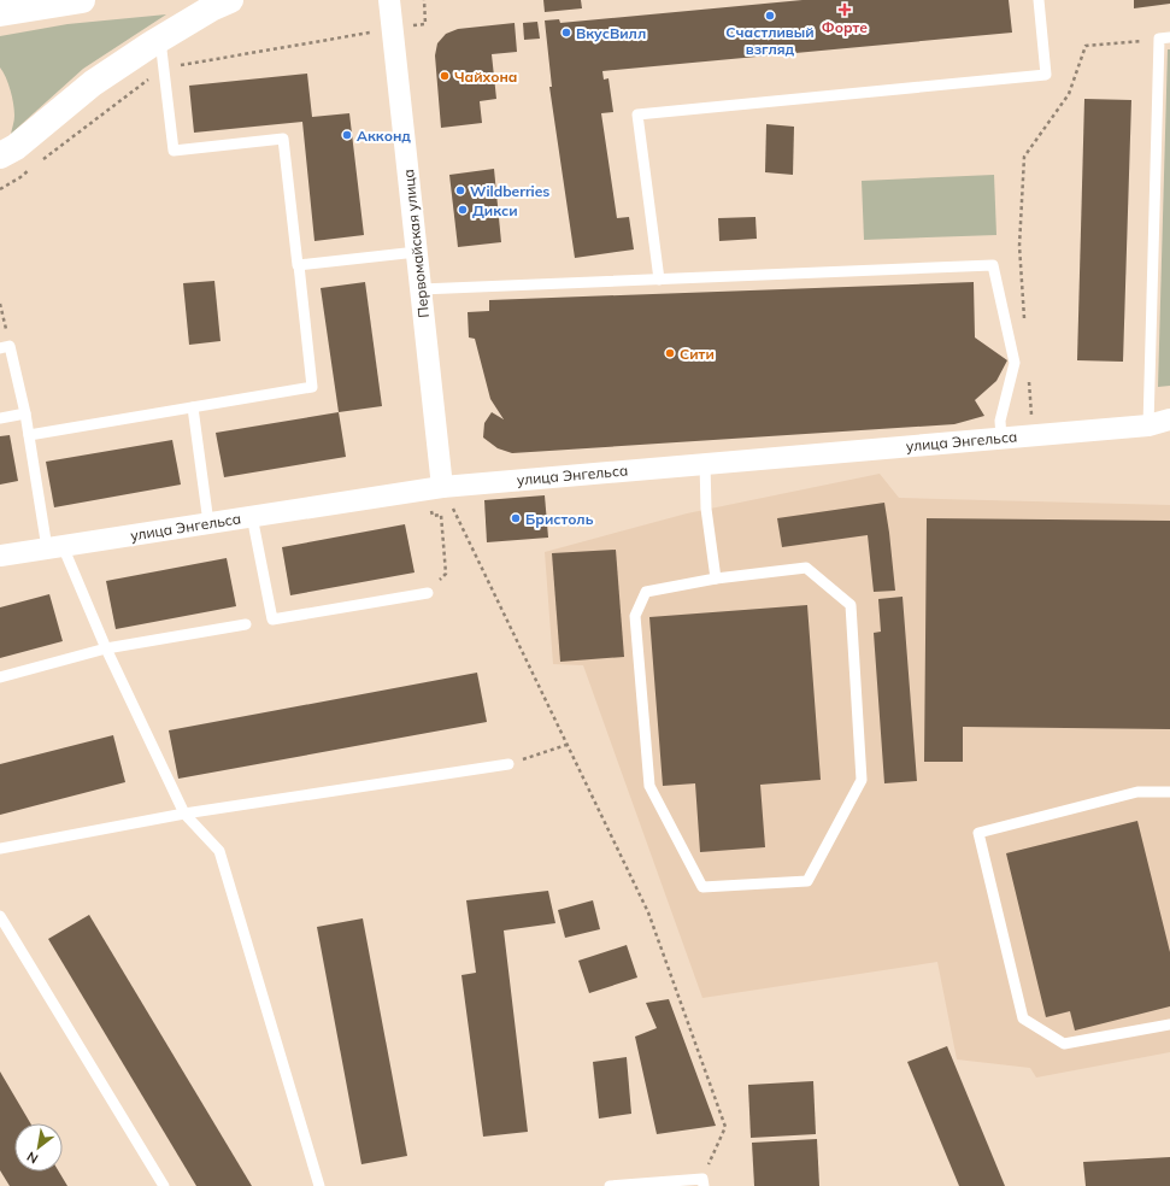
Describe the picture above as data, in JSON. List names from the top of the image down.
{
  "streets": {
    "street": ["Первомайская улица", "улица Энгельса"]
  },
  "crossings": [
    ["Первомайская улица", "улица Энгельса"]
  ],
  "places": {
    "health": ["Форте"],
    "other": [
      "Счастливый взгляд",
      "ВкусВилл",
      "Чайхона",
      "Акконд",
      "Wildberries",
      "Дикси",
      "Сити",
      "Бристоль"
    ]
  },
  "north": "bottom left"
}
